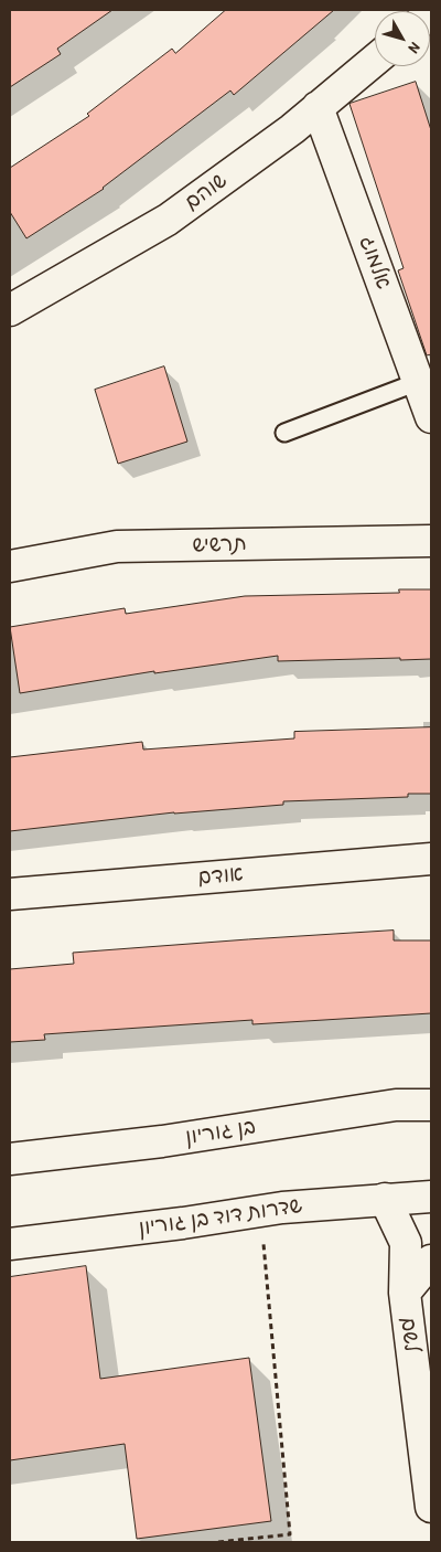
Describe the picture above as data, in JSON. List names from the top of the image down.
{
  "streets": {
    "street": [
      "שוהם",
      "אלמוג",
      "תרשיש",
      "אודם",
      "בן גוריון",
      "שדרות דוד בן גוריון",
      "לשם"
    ]
  },
  "crossings": [
    ["שוהם", "אלמוג"],
    ["שדרות דוד בן גוריון", "לשם"]
  ],
  "north": "bottom right"
}
